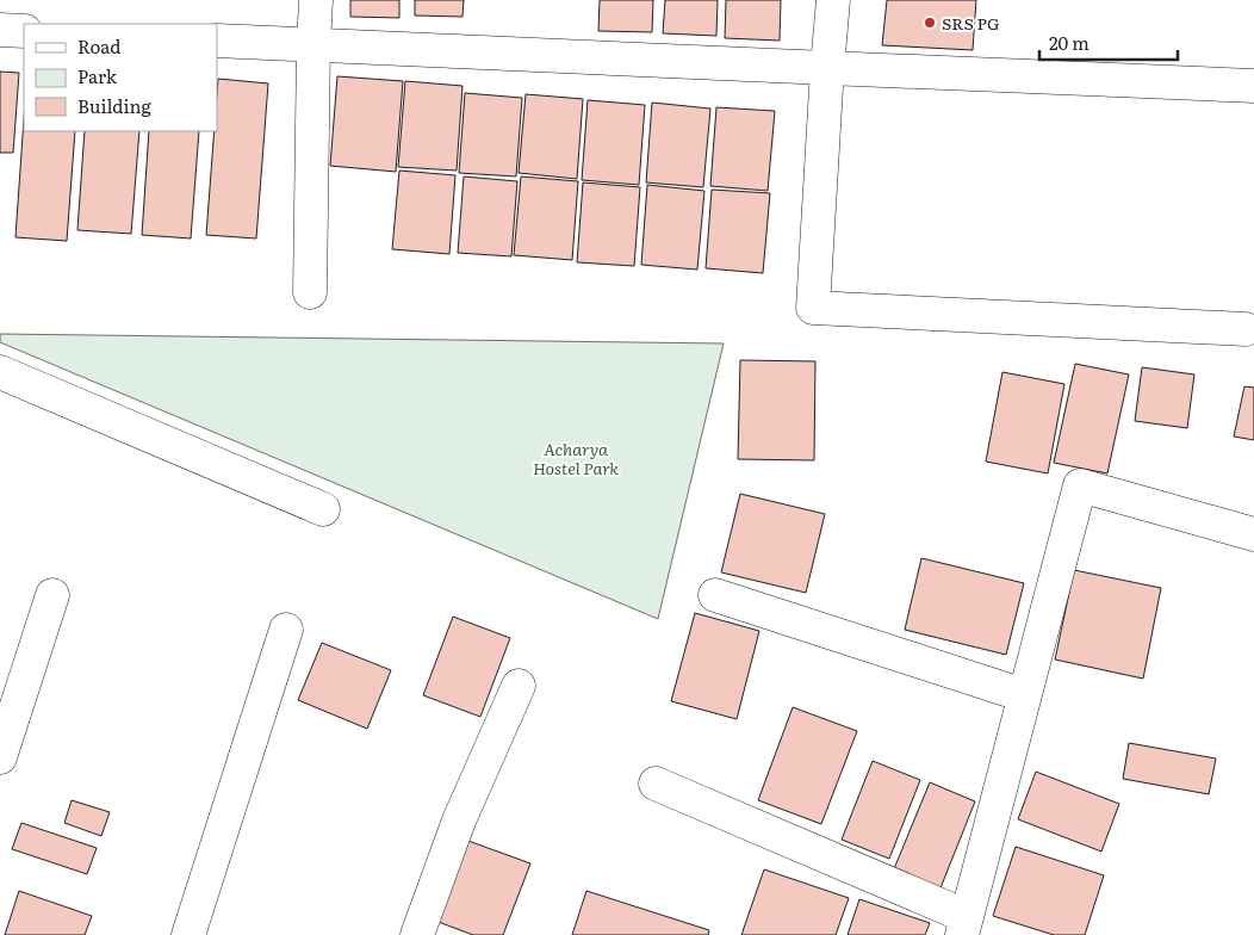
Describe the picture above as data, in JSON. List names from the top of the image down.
{
  "parks": ["Acharya Hostel Park"],
  "places": ["SRS PG"],
  "legend": ["Road", "Park", "Building"],
  "scale_bar": "20 m"
}
